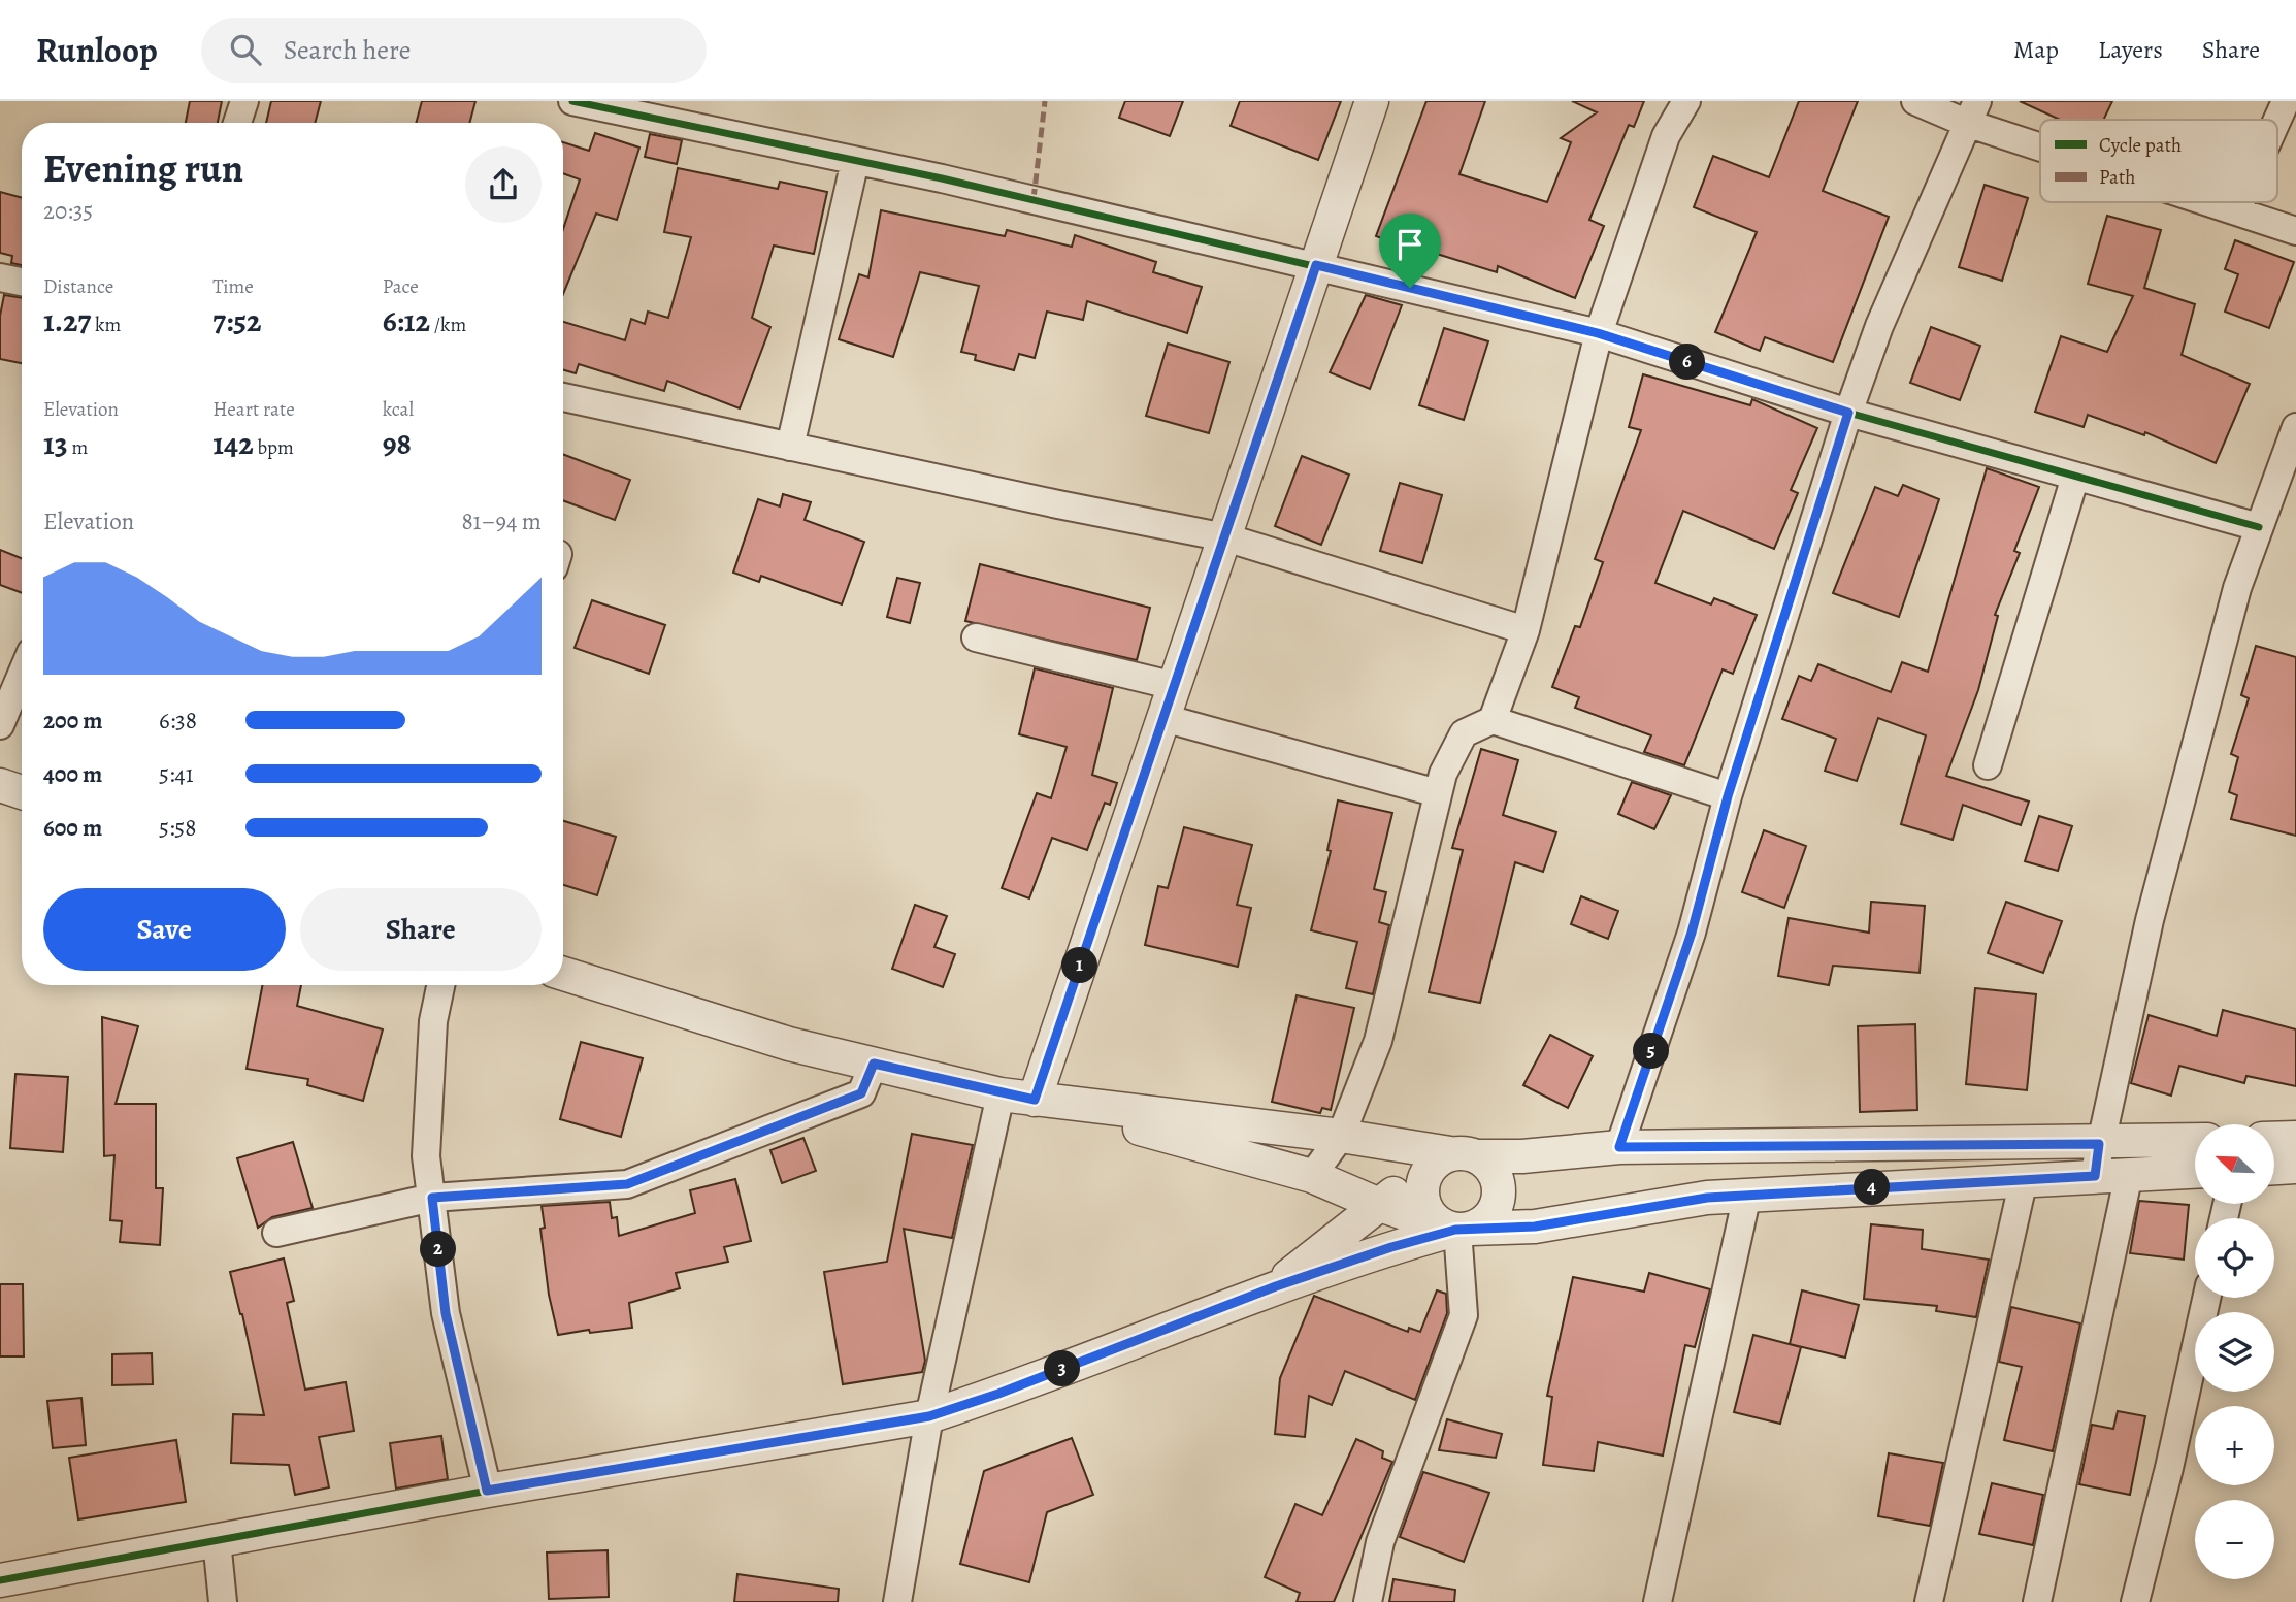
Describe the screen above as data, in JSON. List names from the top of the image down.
{
  "legend": ["Cycle path", "Path"],
  "north": "top left",
  "page": {
    "header": "Runloop",
    "search": "Search here",
    "nav": ["Map", "Layers", "Share"],
    "heading": ["Evening run", "20:35"],
    "stats": [
      ["Distance", "1.27 km"],
      ["Time", "7:52"],
      ["Pace", "6:12 /km"],
      ["Elevation", "13 m"],
      ["Heart rate", "142 bpm"],
      ["kcal", "98"]
    ],
    "pins": [
      "6",
      "1",
      "5",
      "4",
      "2",
      "3"
    ],
    "chart": ["Elevation", "81–94 m"],
    "list": [
      {
        "name": "200 m",
        "note": "6:38"
      },
      {
        "name": "400 m",
        "note": "5:41"
      },
      {
        "name": "600 m",
        "note": "5:58"
      }
    ],
    "buttons": ["Save", "Share"],
    "map_buttons": ["+", "−"]
  }
}
